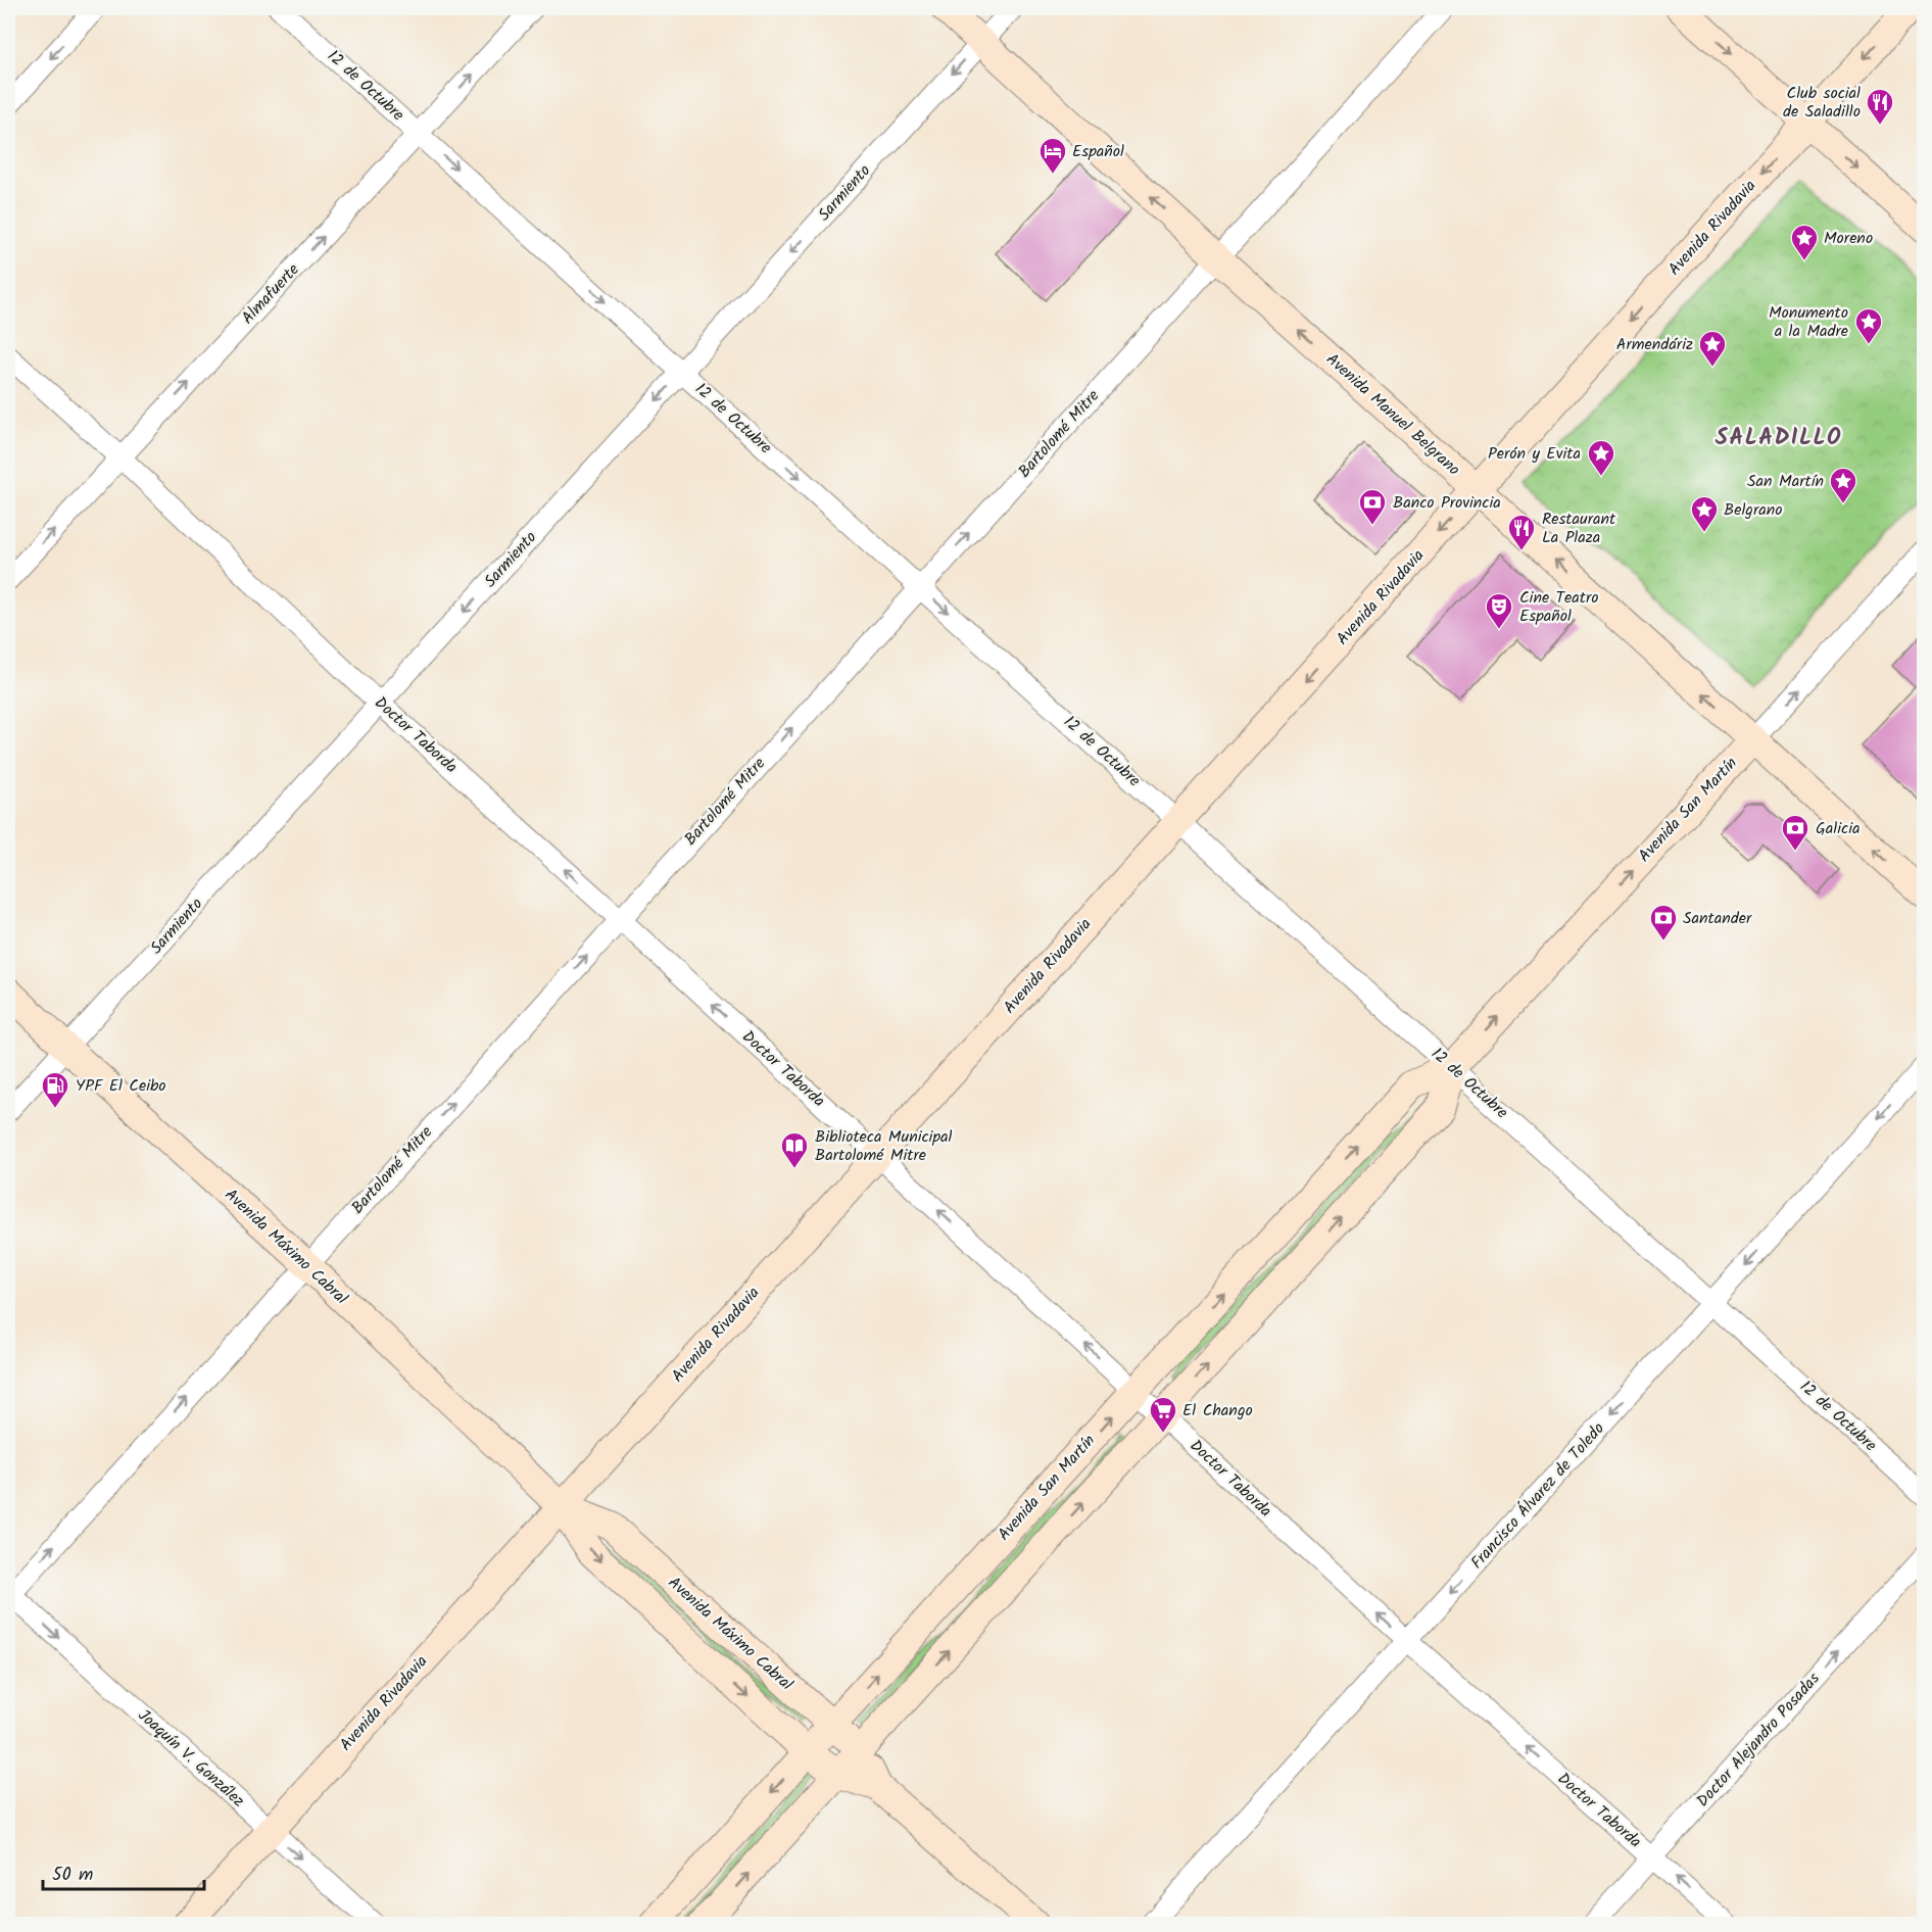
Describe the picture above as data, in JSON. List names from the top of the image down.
{
  "streets": {
    "main road": [
      "Avenida Rivadavia",
      "Avenida Manuel Belgrano",
      "Avenida San Martín",
      "Avenida Máximo Cabral"
    ],
    "street": [
      "12 de Octubre",
      "Sarmiento",
      "Almafuerte",
      "Bartolomé Mitre",
      "Doctor Taborda",
      "Francisco Álvarez de Toledo",
      "Doctor Alejandro Posadas",
      "Joaquín V. González"
    ]
  },
  "crossings": [
    ["12 de Octubre", "Sarmiento"],
    ["12 de Octubre", "Avenida Rivadavia"],
    ["12 de Octubre", "Almafuerte"],
    ["12 de Octubre", "Bartolomé Mitre"],
    ["12 de Octubre", "Avenida San Martín"],
    ["12 de Octubre", "Francisco Álvarez de Toledo"],
    ["Sarmiento", "Avenida Manuel Belgrano"],
    ["Sarmiento", "Doctor Taborda"],
    ["Sarmiento", "Avenida Máximo Cabral"],
    ["Avenida Rivadavia", "Avenida Manuel Belgrano"],
    ["Avenida Rivadavia", "Doctor Taborda"],
    ["Avenida Rivadavia", "Avenida Máximo Cabral"],
    ["Avenida Rivadavia", "Joaquín V. González"],
    ["Almafuerte", "Doctor Taborda"],
    ["Avenida Manuel Belgrano", "Bartolomé Mitre"],
    ["Avenida Manuel Belgrano", "Avenida San Martín"],
    ["Bartolomé Mitre", "Doctor Taborda"],
    ["Bartolomé Mitre", "Avenida Máximo Cabral"],
    ["Bartolomé Mitre", "Joaquín V. González"],
    ["Doctor Taborda", "Avenida San Martín"],
    ["Doctor Taborda", "Francisco Álvarez de Toledo"],
    ["Doctor Taborda", "Doctor Alejandro Posadas"],
    ["Avenida San Martín", "Avenida Máximo Cabral"]
  ],
  "one_way": [
    "12 de Octubre",
    "Sarmiento",
    "Avenida Rivadavia",
    "Almafuerte",
    "Avenida Manuel Belgrano",
    "Bartolomé Mitre",
    "Doctor Taborda",
    "Avenida San Martín",
    "Francisco Álvarez de Toledo",
    "Doctor Alejandro Posadas",
    "Joaquín V. González"
  ],
  "districts": ["SALADILLO"],
  "places": {
    "restaurant": ["Club social de Saladillo", "Restaurant La Plaza"],
    "hotel": ["Español"],
    "place": [
      "Moreno",
      "Monumento a la Madre",
      "Armendáriz",
      "Perón y Evita",
      "San Martín",
      "Belgrano"
    ],
    "bank": ["Banco Provincia", "Galicia", "Santander"],
    "theatre": ["Cine Teatro Español"],
    "fuel station": ["YPF El Ceibo"],
    "library": ["Biblioteca Municipal Bartolomé Mitre"],
    "supermarket": ["El Chango"]
  },
  "scale_bar": "50 m"
}
